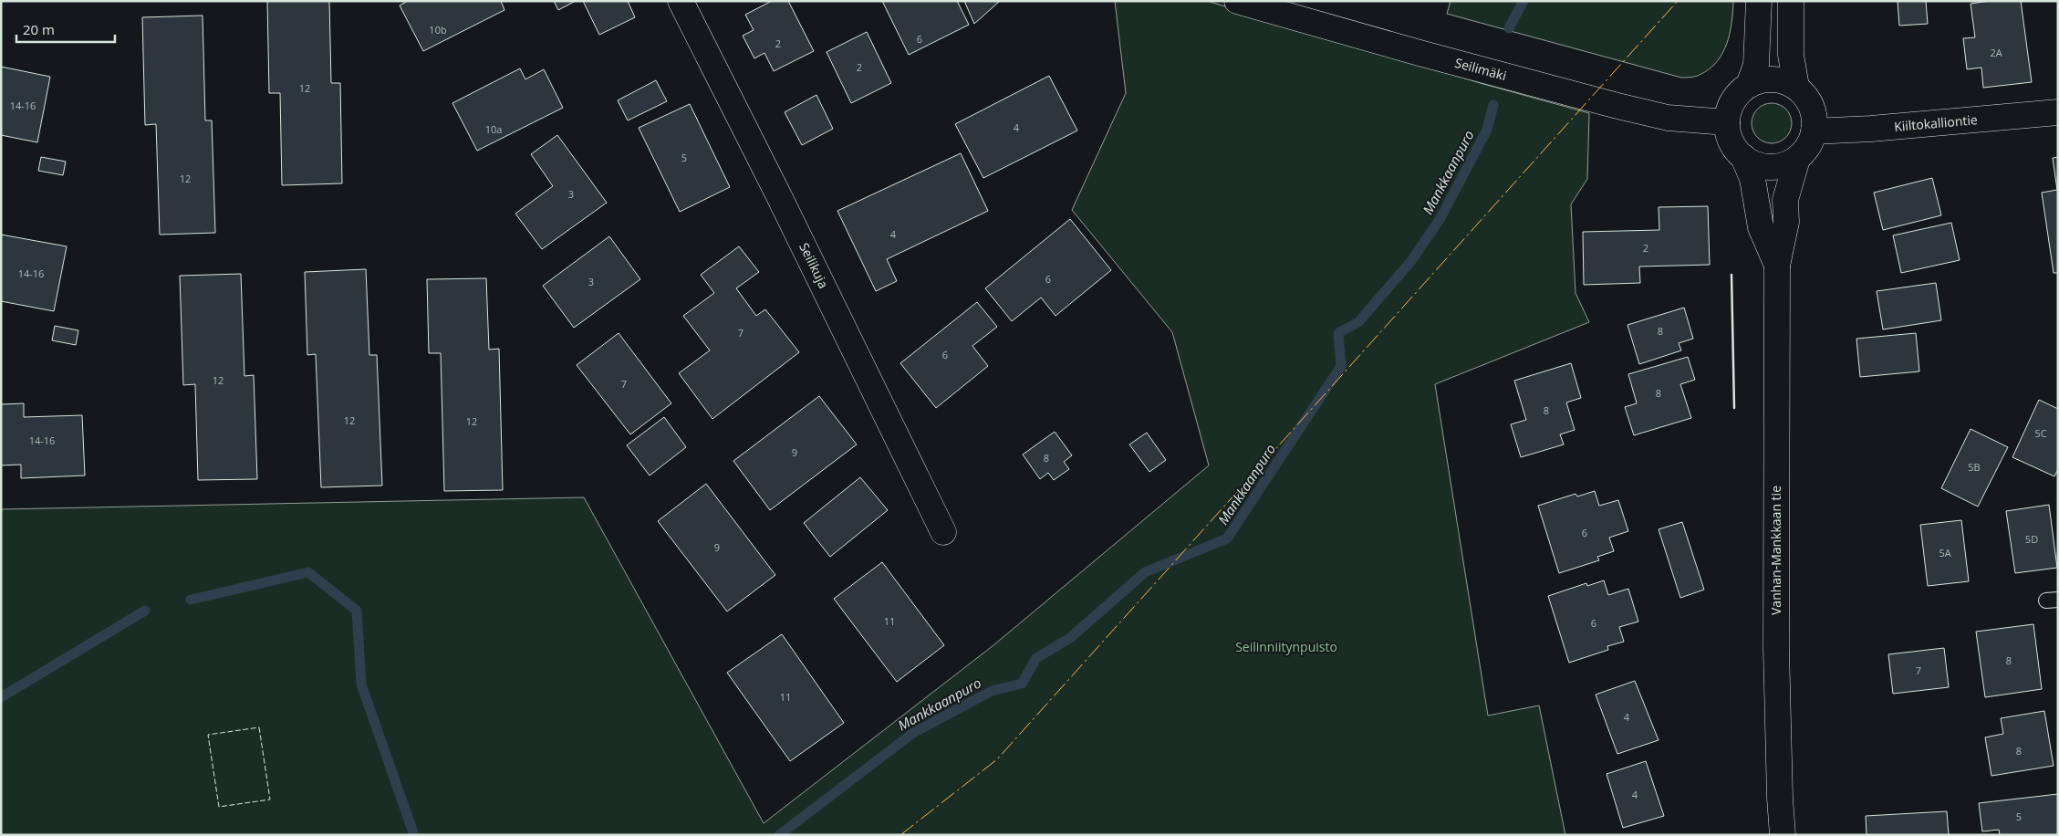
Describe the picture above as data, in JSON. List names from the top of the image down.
{
  "streets": {
    "street": [
      "Seilimäki",
      "Kiiltokalliontie",
      "Seilikuja",
      "Vanhan-Mankkaan tie"
    ]
  },
  "crossings": [
    ["Seilimäki", "Kiiltokalliontie"],
    ["Seilimäki", "Vanhan-Mankkaan tie"],
    ["Kiiltokalliontie", "Vanhan-Mankkaan tie"]
  ],
  "water": ["Mankkaanpuro"],
  "parks": ["Seilinniitynpuisto"],
  "house_numbers": [
    "10b",
    "6",
    "2",
    "2A",
    "2",
    "12",
    "14-16",
    "4",
    "10a",
    "5",
    "12",
    "3",
    "4",
    "2",
    "14-16",
    "6",
    "3",
    "8",
    "7",
    "6",
    "12",
    "7",
    "8",
    "8",
    "12",
    "12",
    "5C",
    "14-16",
    "9",
    "8",
    "5B",
    "6",
    "5D",
    "9",
    "5A",
    "11",
    "6",
    "8",
    "7",
    "11",
    "4",
    "8",
    "4",
    "5"
  ],
  "scale_bar": "20 m"
}
